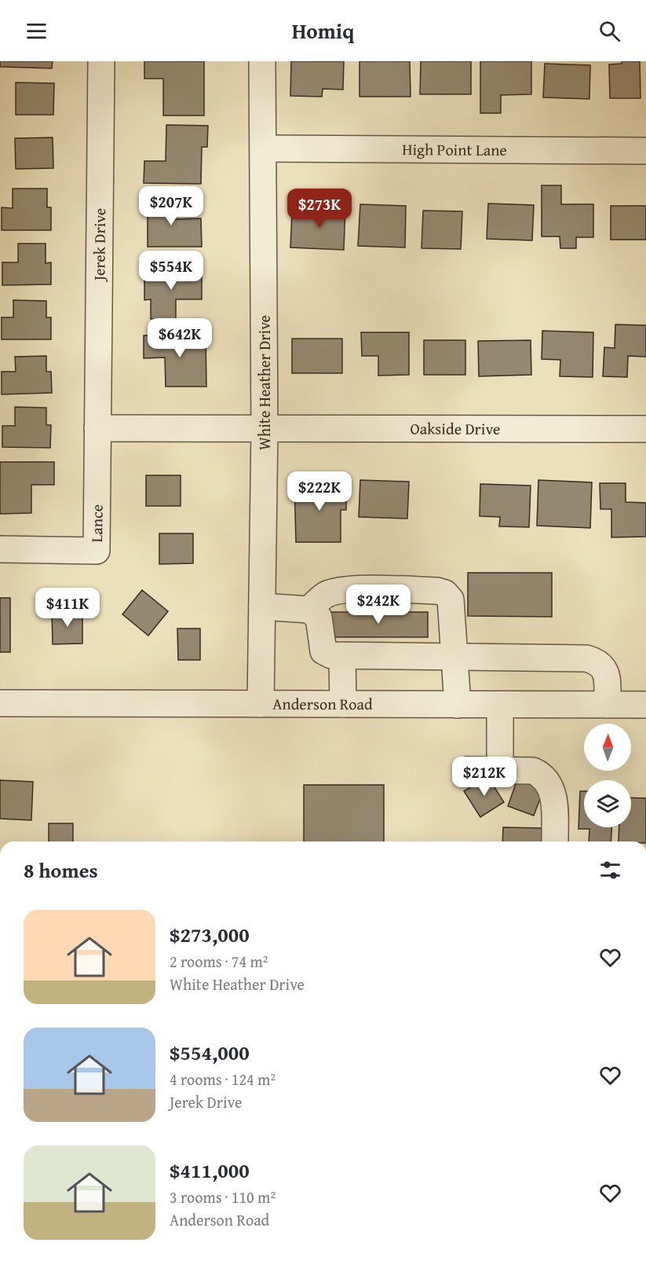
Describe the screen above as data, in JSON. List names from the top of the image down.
{
  "streets": {
    "street": [
      "High Point Lane",
      "Jerek Drive",
      "White Heather Drive",
      "Oakside Drive",
      "Lance",
      "Anderson Road"
    ]
  },
  "crossings": [
    ["High Point Lane", "White Heather Drive"],
    ["Jerek Drive", "Oakside Drive"],
    ["Jerek Drive", "Lance"],
    ["White Heather Drive", "Oakside Drive"],
    ["White Heather Drive", "Anderson Road"],
    ["Oakside Drive", "Lance"]
  ],
  "north": "top",
  "page": {
    "header": "Homiq",
    "price": [
      "$207K",
      "$273K",
      "$554K",
      "$642K",
      "$222K",
      "$242K",
      "$411K",
      "$212K"
    ],
    "heading": "8 homes",
    "list": [
      {
        "name": "$273,000",
        "note": "2 rooms · 74 m² · White Heather Drive"
      },
      {
        "name": "$554,000",
        "note": "4 rooms · 124 m² · Jerek Drive"
      },
      {
        "name": "$411,000",
        "note": "3 rooms · 110 m² · Anderson Road"
      }
    ]
  }
}
